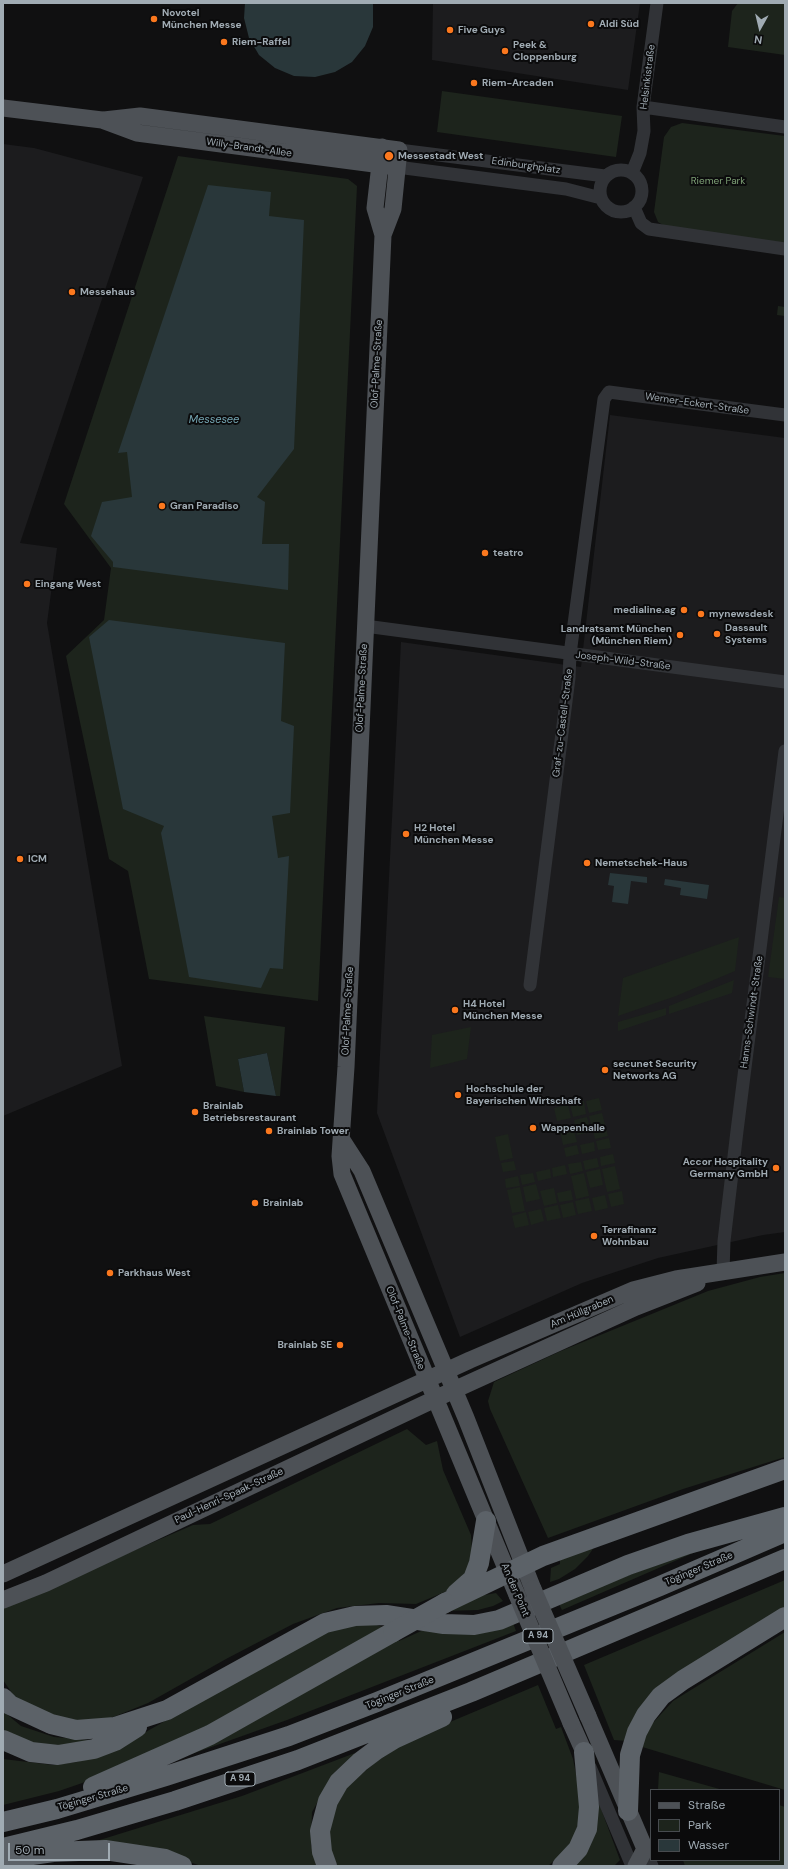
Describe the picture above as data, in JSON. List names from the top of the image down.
{
  "streets": {
    "highway": ["Töginger Straße", "A 94"],
    "main road": [
      "Willy-Brandt-Allee",
      "Olof-Palme-Straße",
      "Am Hüllgraben",
      "Paul-Henri-Spaak-Straße",
      "An der Point"
    ],
    "street": [
      "Helsinkistraße",
      "Edinburghplatz",
      "Werner-Eckert-Straße",
      "Joseph-Wild-Straße",
      "Graf-zu-Castell-Straße",
      "Hanns-Schwindt-Straße"
    ]
  },
  "crossings": [
    ["Helsinkistraße", "Edinburghplatz"],
    ["Willy-Brandt-Allee", "Edinburghplatz"],
    ["Willy-Brandt-Allee", "Olof-Palme-Straße"],
    ["Edinburghplatz", "Olof-Palme-Straße"],
    ["Olof-Palme-Straße", "Joseph-Wild-Straße"],
    ["Olof-Palme-Straße", "Am Hüllgraben"],
    ["Olof-Palme-Straße", "An der Point"],
    ["Werner-Eckert-Straße", "Graf-zu-Castell-Straße"],
    ["Joseph-Wild-Straße", "Graf-zu-Castell-Straße"],
    ["Hanns-Schwindt-Straße", "Am Hüllgraben"],
    ["Am Hüllgraben", "Paul-Henri-Spaak-Straße"],
    ["Am Hüllgraben", "An der Point"],
    ["Paul-Henri-Spaak-Straße", "An der Point"]
  ],
  "water": ["Messesee"],
  "parks": ["Riemer Park"],
  "places": [
    "Novotel München Messe",
    "Aldi Süd",
    "Five Guys",
    "Riem-Raffel",
    "Peek & Cloppenburg",
    "Riem-Arcaden",
    "Messestadt West",
    "Messehaus",
    "Gran Paradiso",
    "teatro",
    "Eingang West",
    "medialine.ag",
    "mynewsdesk",
    "Dassault Systems",
    "Landratsamt München (München Riem)",
    "H2 Hotel München Messe",
    "ICM",
    "Nemetschek-Haus",
    "H4 Hotel München Messe",
    "secunet Security Networks AG",
    "Hochschule der Bayerischen Wirtschaft",
    "Brainlab Betriebsrestaurant",
    "Wappenhalle",
    "Brainlab Tower",
    "Accor Hospitality Germany GmbH",
    "Brainlab",
    "Terrafinanz Wohnbau",
    "Parkhaus West",
    "Brainlab SE"
  ],
  "legend": ["Straße", "Park", "Wasser"],
  "scale_bar": "50 m",
  "north": "bottom"
}
